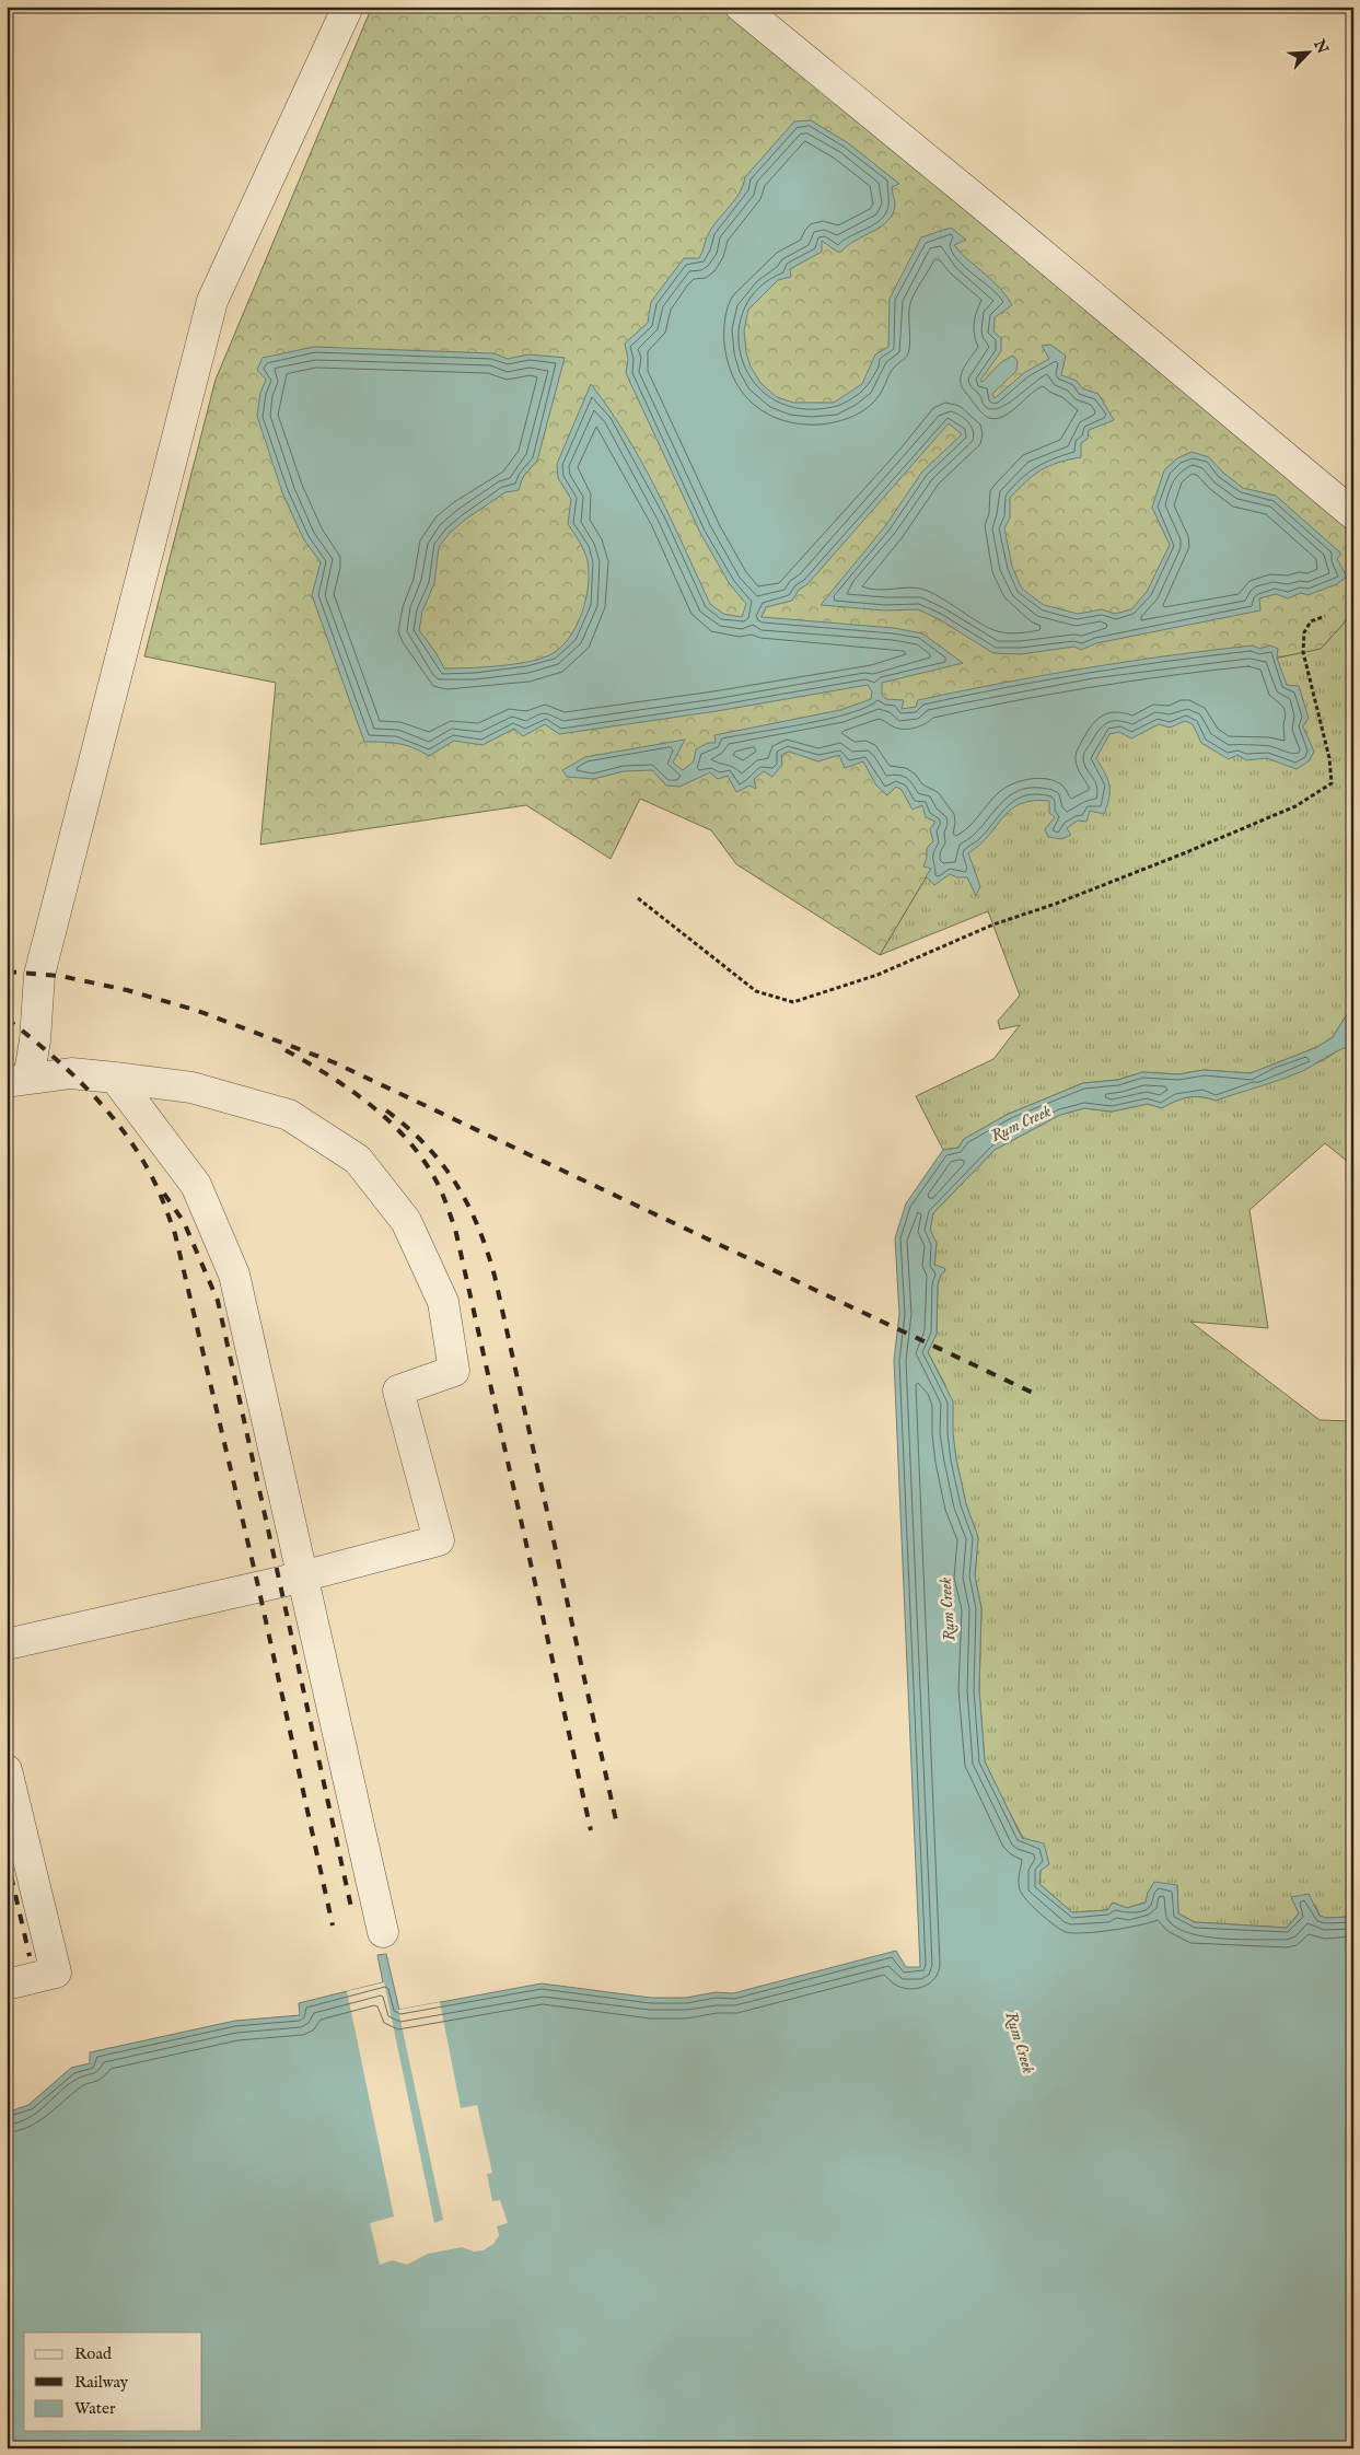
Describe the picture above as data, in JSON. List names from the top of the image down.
{
  "water": ["Rum Creek"],
  "legend": ["Road", "Railway", "Water"],
  "north": "top right"
}
